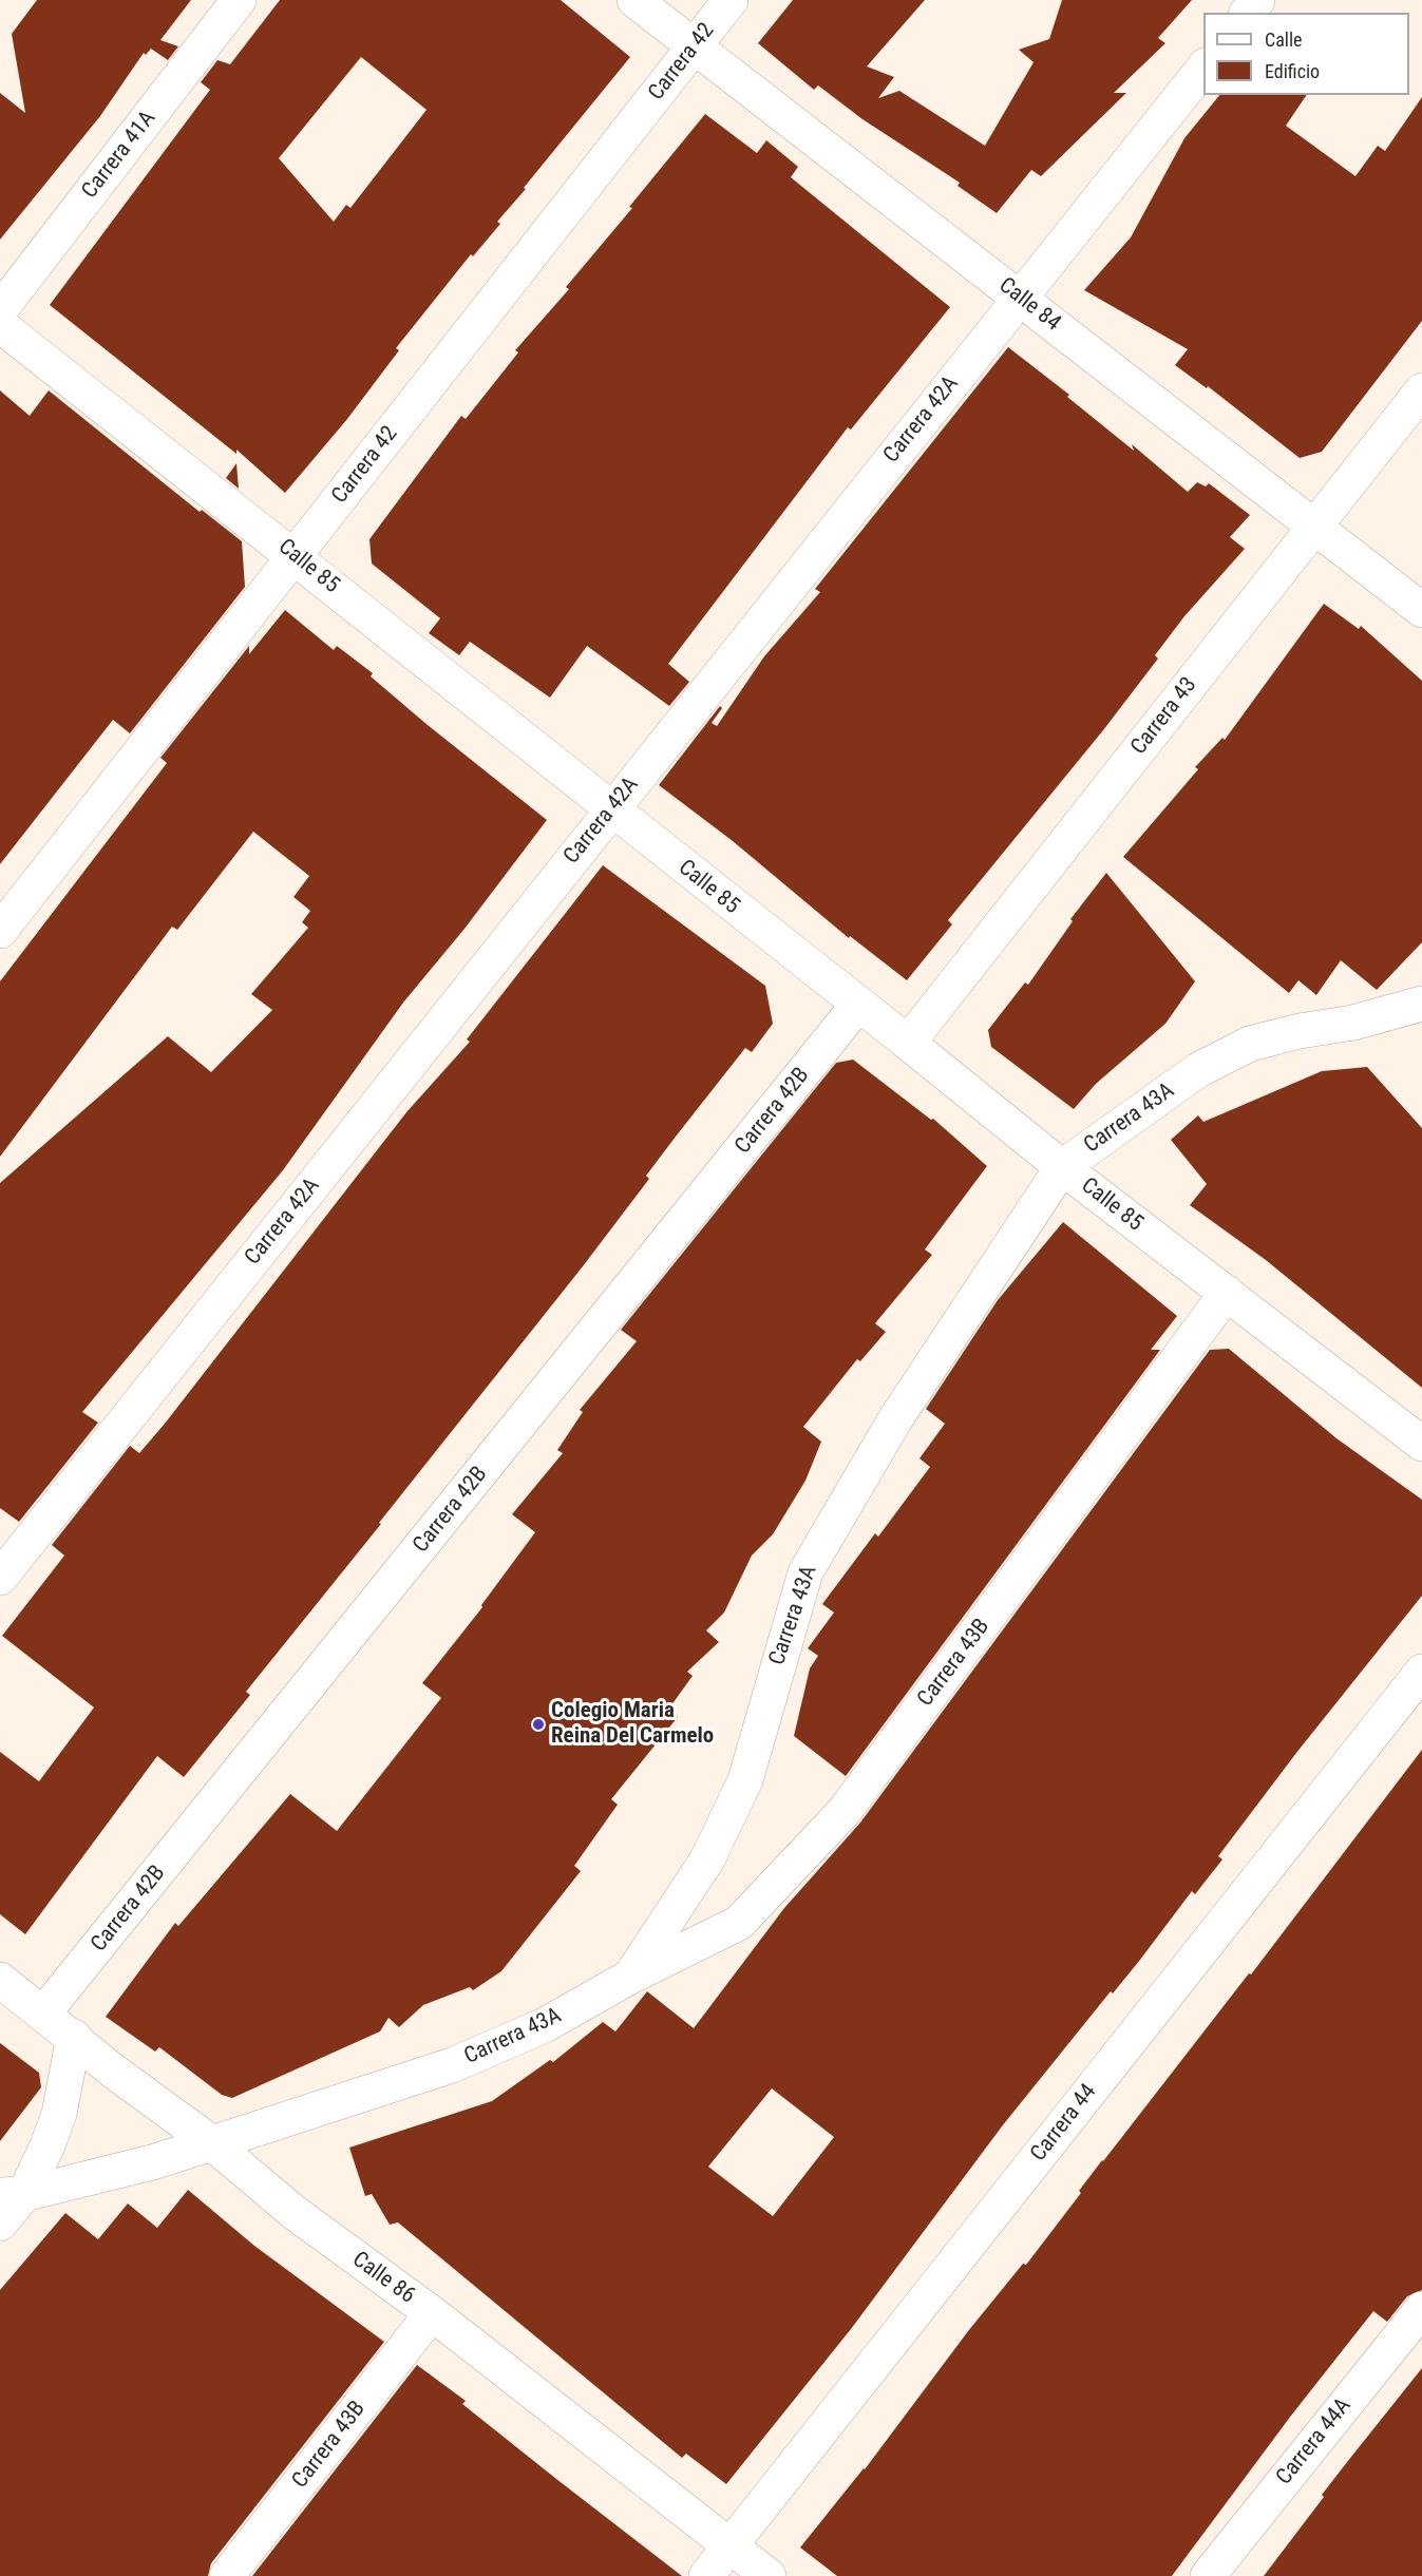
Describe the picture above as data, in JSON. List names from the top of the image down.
{
  "streets": {
    "street": [
      "Carrera 42",
      "Carrera 41A",
      "Calle 84",
      "Carrera 42A",
      "Calle 85",
      "Carrera 43",
      "Carrera 42B",
      "Carrera 43A",
      "Carrera 43B",
      "Carrera 44",
      "Calle 86",
      "Carrera 44A"
    ]
  },
  "crossings": [
    ["Carrera 42", "Calle 84"],
    ["Carrera 42", "Calle 85"],
    ["Calle 84", "Carrera 42A"],
    ["Calle 84", "Carrera 43"],
    ["Carrera 42A", "Calle 85"],
    ["Calle 85", "Carrera 43"],
    ["Calle 85", "Carrera 42B"],
    ["Calle 85", "Carrera 43A"],
    ["Calle 85", "Carrera 43B"],
    ["Carrera 42B", "Calle 86"],
    ["Carrera 43A", "Carrera 43B"],
    ["Carrera 43A", "Calle 86"],
    ["Carrera 43B", "Calle 86"],
    ["Carrera 44", "Calle 86"]
  ],
  "places": ["Colegio Maria Reina Del Carmelo"],
  "legend": ["Calle", "Edificio"]
}
